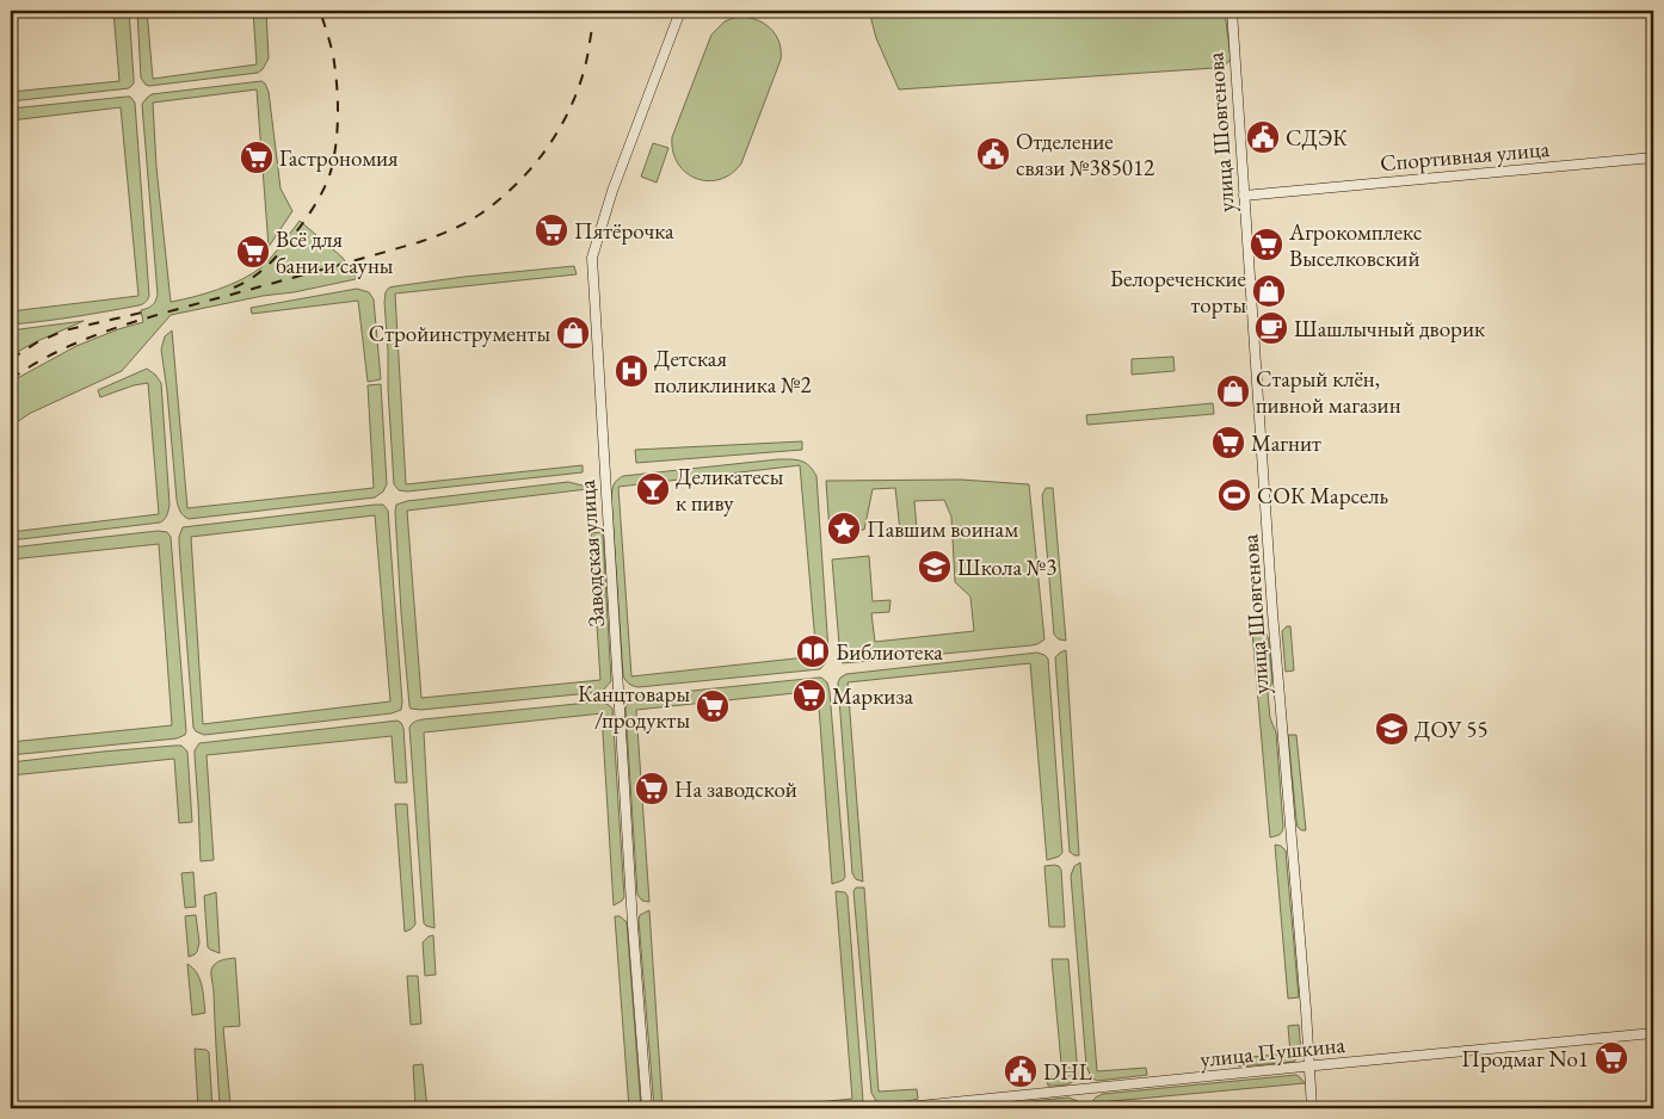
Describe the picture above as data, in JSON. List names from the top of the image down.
{
  "streets": {
    "main road": [
      "улица Шовгенова",
      "Спортивная улица",
      "Заводская улица",
      "улица Пушкина"
    ]
  },
  "crossings": [
    ["улица Шовгенова", "Спортивная улица"],
    ["улица Шовгенова", "улица Пушкина"]
  ],
  "places": {
    "public building": ["СДЭК", "Отделение связи №385012", "DHL"],
    "supermarket": [
      "Гастрономия",
      "Пятёрочка",
      "Агрокомплекс Выселковский",
      "Всё для бани и сауны",
      "Магнит",
      "Маркиза",
      "Канцтовары /продукты",
      "На заводской",
      "Продмаг No1"
    ],
    "shop": ["Белореченские торты", "Стройинструменты", "Старый клён, пивной магазин"],
    "cafe": ["Шашлычный дворик"],
    "hospital": ["Детская поликлиника №2"],
    "bar": ["Деликатесы к пиву"],
    "sports": ["СОК Марсель"],
    "place": ["Павшим воинам"],
    "school or university": ["Школа №3", "ДОУ 55"],
    "library": ["Библиотека"]
  }
}
